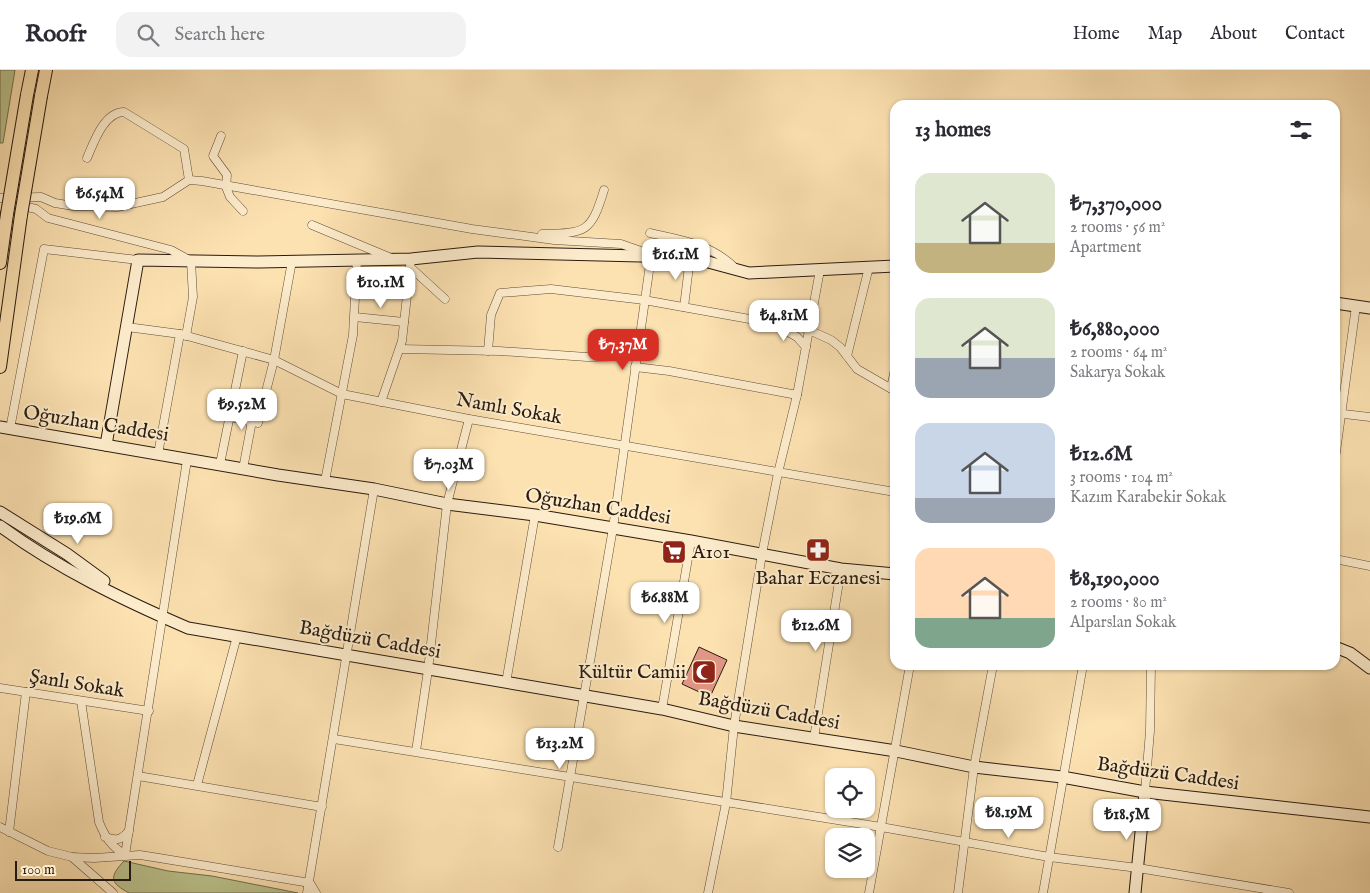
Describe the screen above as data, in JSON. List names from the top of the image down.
{
  "streets": {
    "street": [
      "Namlı Sokak",
      "Oğuzhan Caddesi",
      "Bağdüzü Caddesi",
      "Şanlı Sokak"
    ]
  },
  "places": {
    "pharmacy": ["Bahar Eczanesi"],
    "supermarket": ["A101"],
    "mosque": ["Kültür Camii"]
  },
  "scale_bar": "100 m",
  "page": {
    "header": "Roofr",
    "search": "Search here",
    "nav": [
      "Home",
      "Map",
      "About",
      "Contact"
    ],
    "heading": "13 homes",
    "list": [
      {
        "name": "₺7,370,000",
        "note": "2 rooms · 56 m² · Apartment"
      },
      {
        "name": "₺6,880,000",
        "note": "2 rooms · 64 m² · Sakarya Sokak"
      },
      {
        "name": "₺12.6M",
        "note": "3 rooms · 104 m² · Kazım Karabekir Sokak"
      },
      {
        "name": "₺8,190,000",
        "note": "2 rooms · 80 m² · Alparslan Sokak"
      }
    ],
    "price": [
      "₺6.54M",
      "₺16.1M",
      "₺10.1M",
      "₺4.81M",
      "₺7.37M",
      "₺9.52M",
      "₺7.03M",
      "₺19.6M",
      "₺6.88M",
      "₺12.6M",
      "₺13.2M",
      "₺8.19M",
      "₺18.5M"
    ],
    "scale": "100 m"
  }
}
